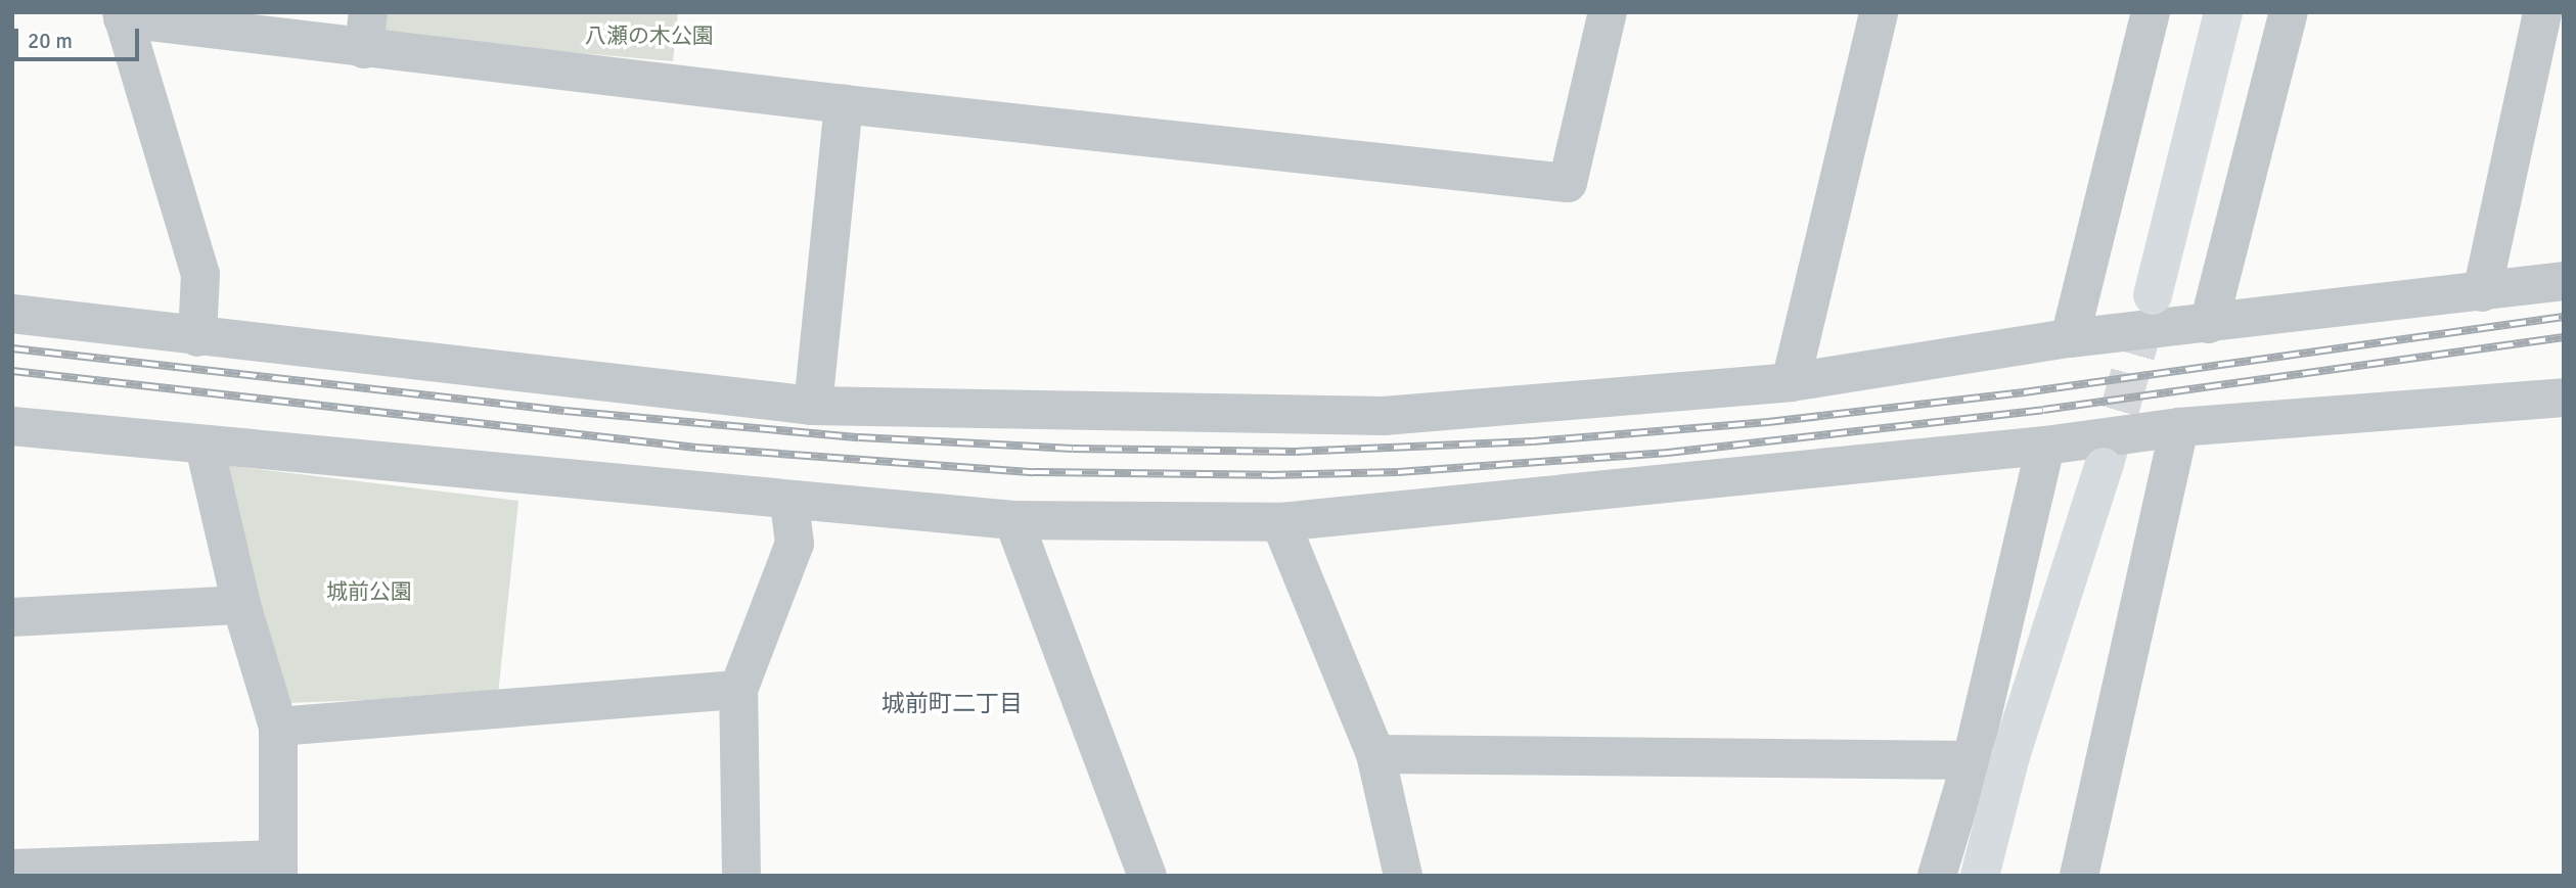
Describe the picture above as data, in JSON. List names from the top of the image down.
{
  "districts": ["城前町二丁目"],
  "parks": ["八瀬の木公園", "城前公園"],
  "scale_bar": "20 m"
}
